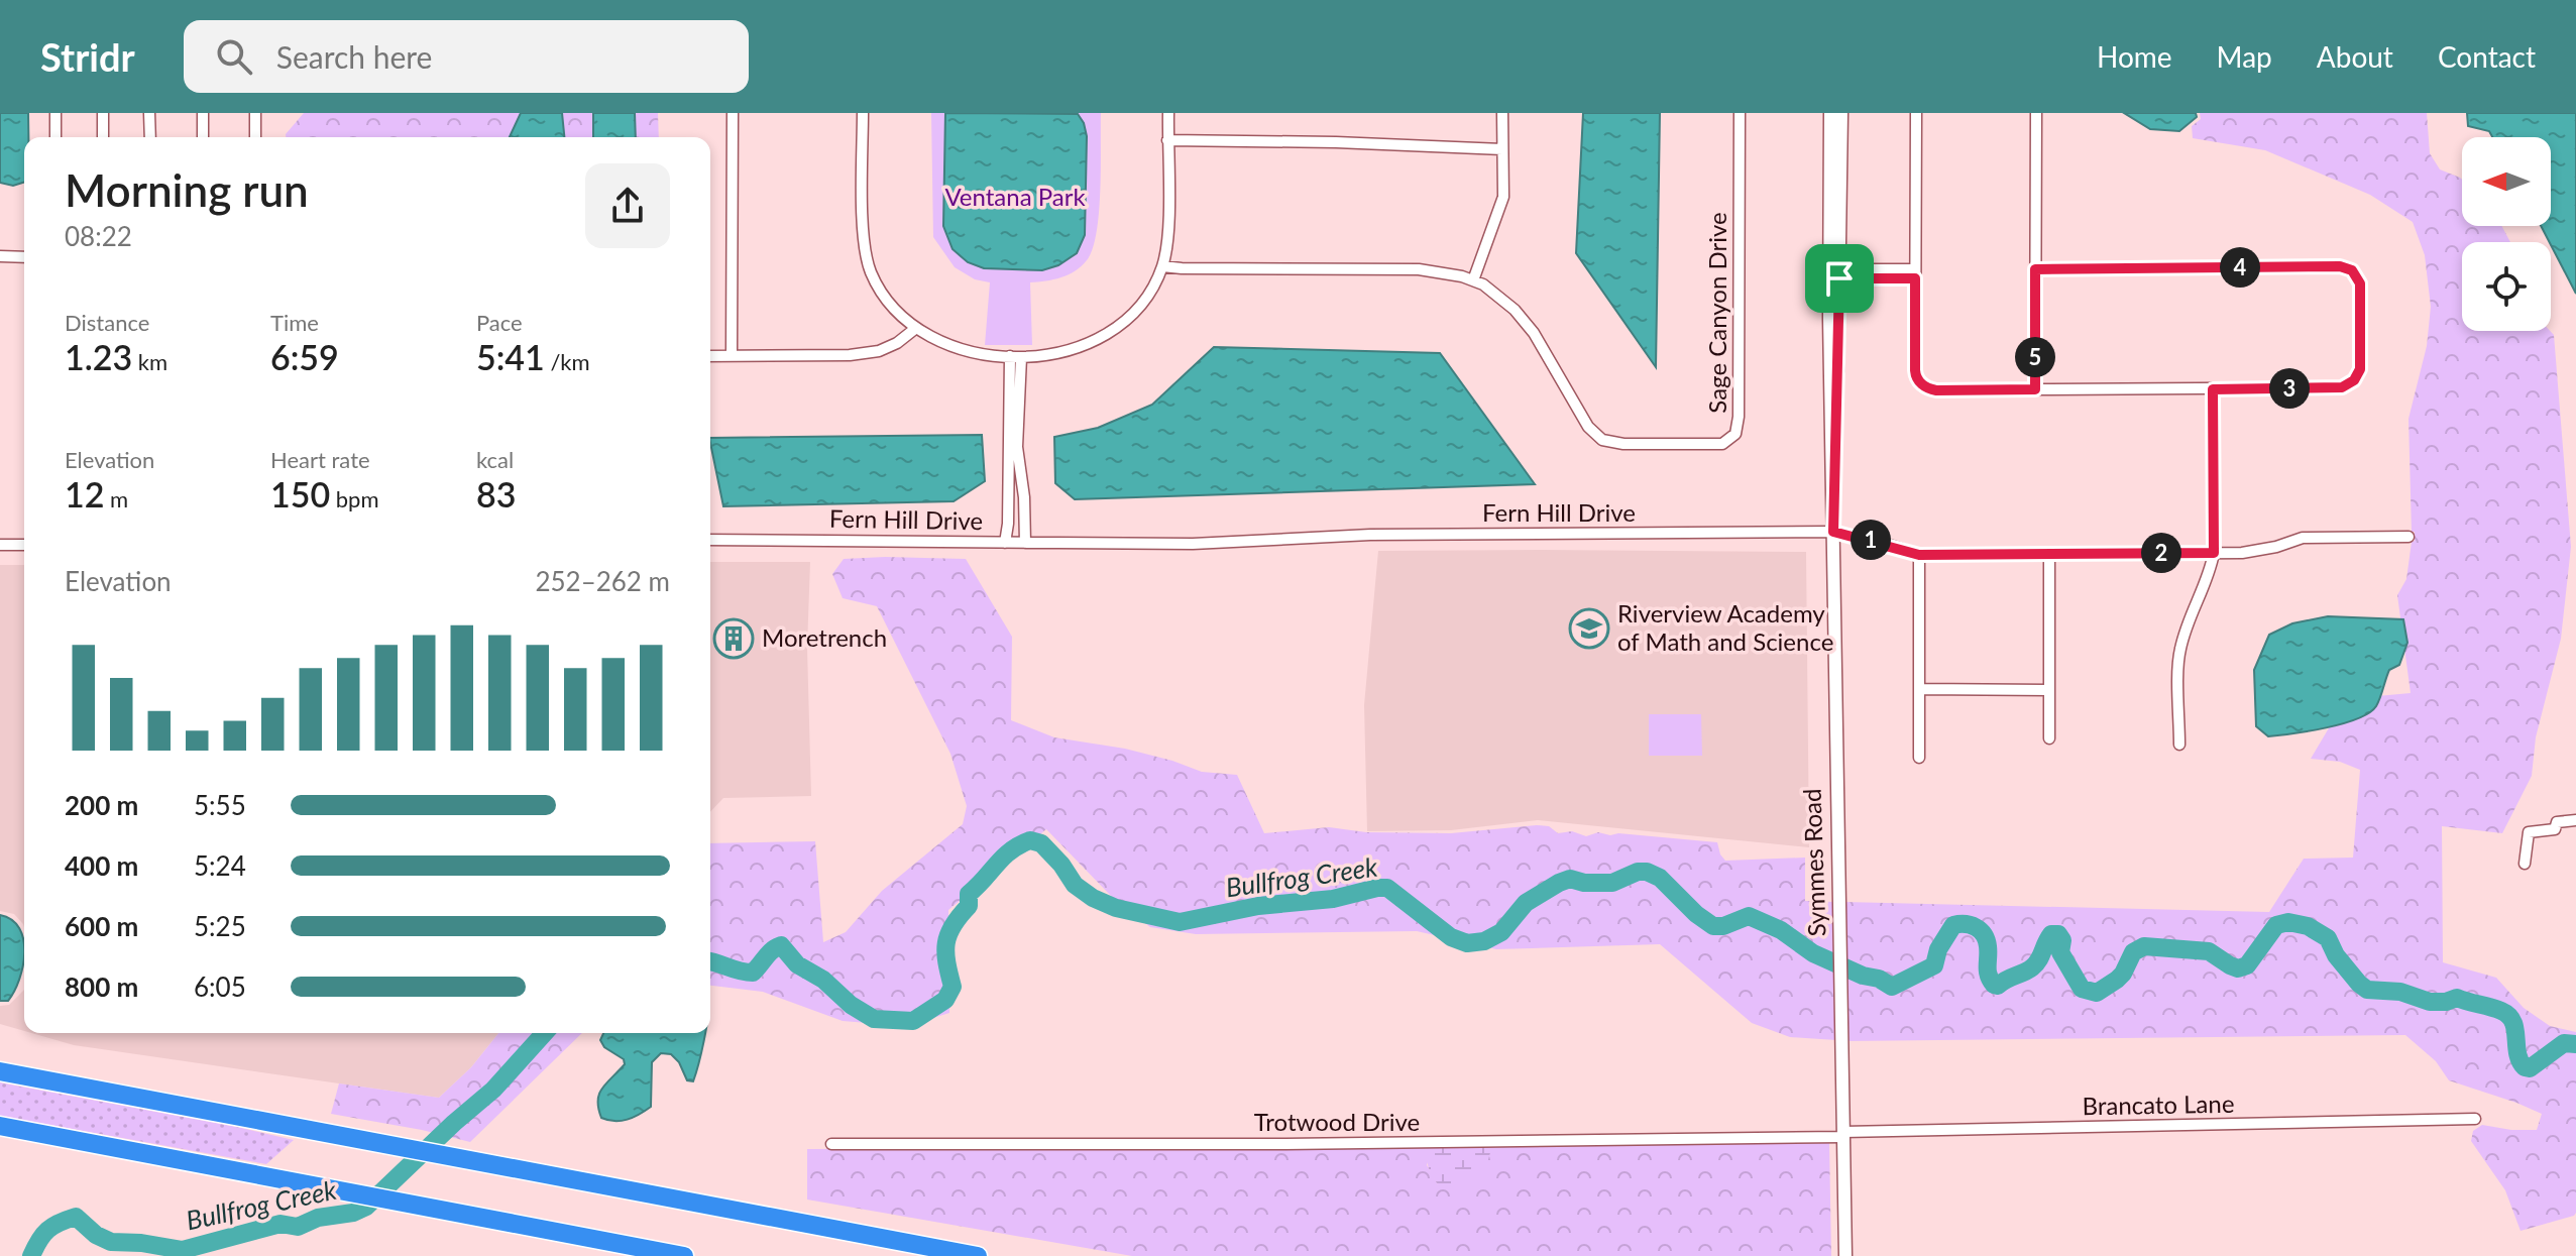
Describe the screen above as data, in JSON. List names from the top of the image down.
{
  "streets": {
    "street": [
      "Sage Canyon Drive",
      "Fern Hill Drive",
      "Symmes Road",
      "Brancato Lane",
      "Trotwood Drive"
    ]
  },
  "crossings": [
    ["Fern Hill Drive", "Symmes Road"],
    ["Symmes Road", "Brancato Lane"],
    ["Symmes Road", "Trotwood Drive"],
    ["Brancato Lane", "Trotwood Drive"]
  ],
  "water": ["Bullfrog Creek"],
  "parks": ["Ventana Park"],
  "places": {
    "school or university": ["Riverview Academy of Math and Science"],
    "building": ["Moretrench"]
  },
  "north": "left",
  "page": {
    "header": "Stridr",
    "search": "Search here",
    "nav": [
      "Home",
      "Map",
      "About",
      "Contact"
    ],
    "heading": ["Morning run", "08:22"],
    "pins": [
      "4",
      "5",
      "3",
      "1",
      "2"
    ],
    "stats": [
      ["Distance", "1.23 km"],
      ["Time", "6:59"],
      ["Pace", "5:41 /km"],
      ["Elevation", "12 m"],
      ["Heart rate", "150 bpm"],
      ["kcal", "83"]
    ],
    "chart": ["Elevation", "252–262 m"],
    "list": [
      {
        "name": "200 m",
        "note": "5:55"
      },
      {
        "name": "400 m",
        "note": "5:24"
      },
      {
        "name": "600 m",
        "note": "5:25"
      },
      {
        "name": "800 m",
        "note": "6:05"
      }
    ]
  }
}
